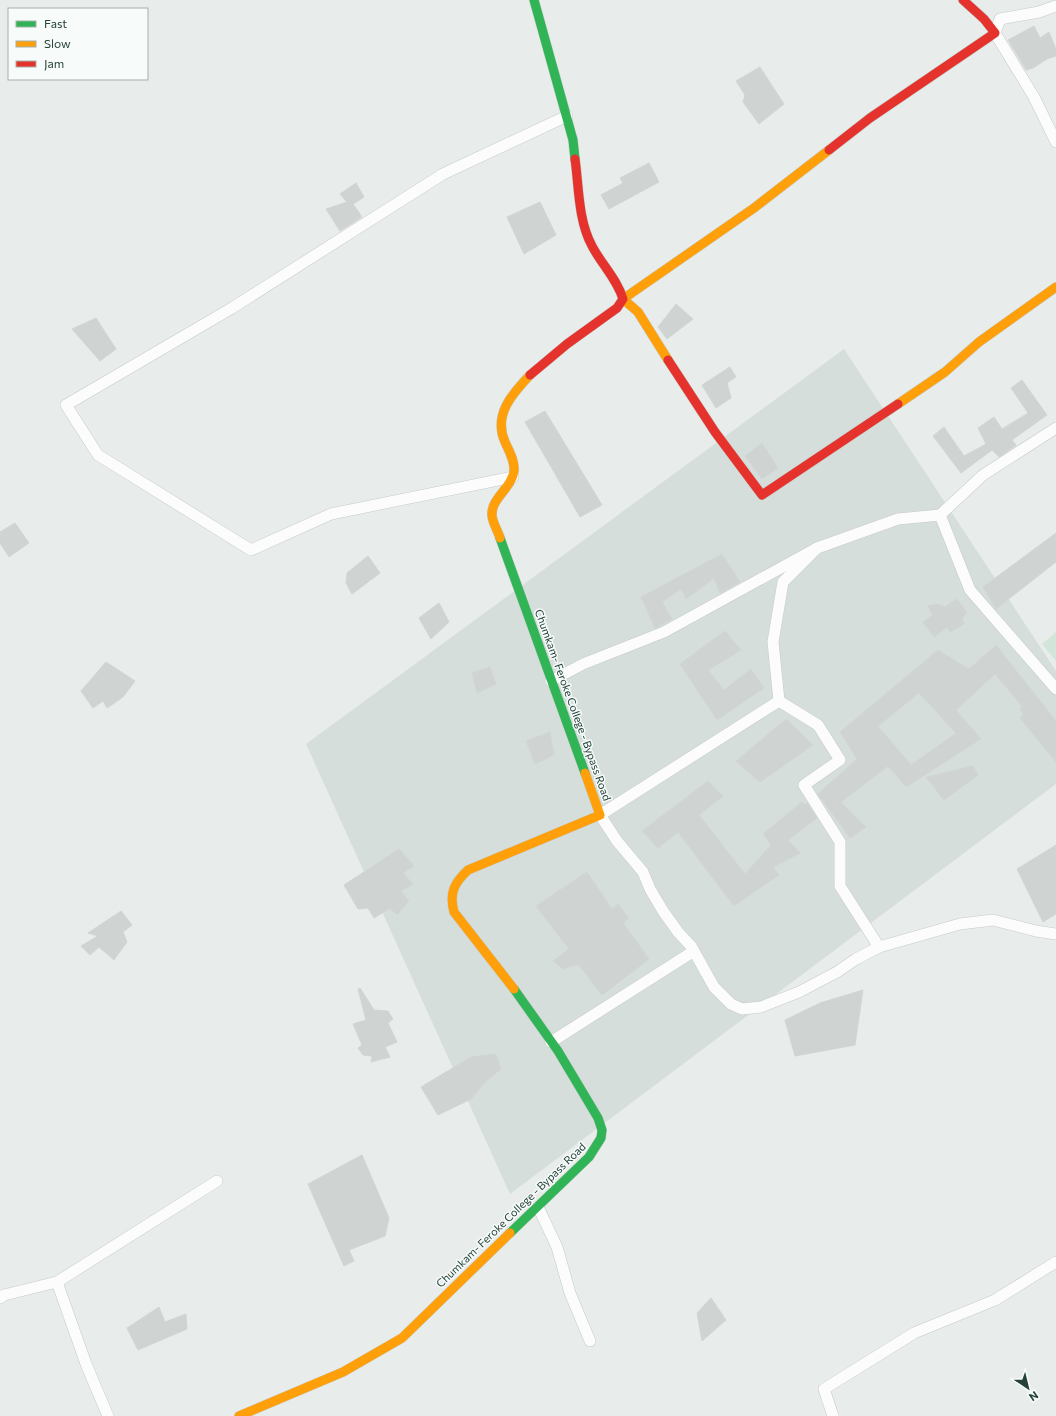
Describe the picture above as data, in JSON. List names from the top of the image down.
{
  "streets": {
    "main road": ["Chumkam- Feroke College - Bypass Road"]
  },
  "legend": ["Fast", "Slow", "Jam"],
  "north": "bottom right"
}
